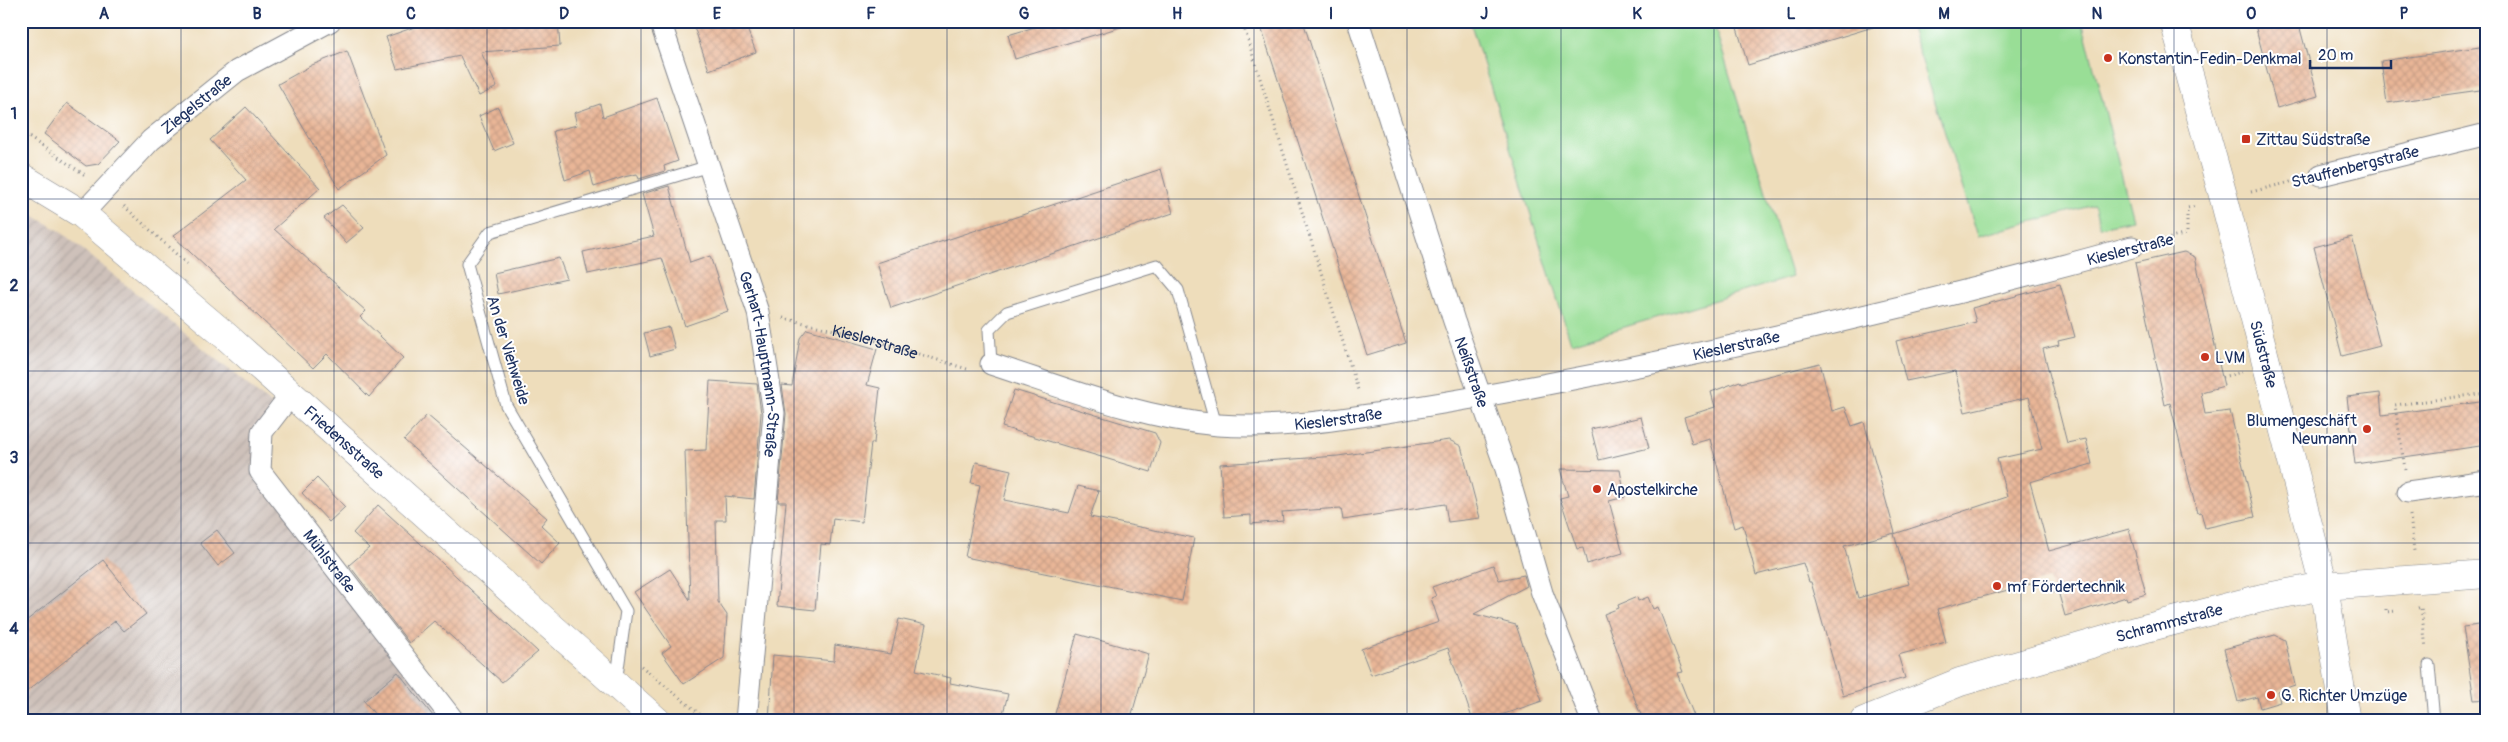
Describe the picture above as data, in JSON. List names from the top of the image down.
{
  "streets": {
    "main road": ["Südstraße", "Friedensstraße", "Schrammstraße"],
    "street": [
      "Ziegelstraße",
      "Stauffenbergstraße",
      "Kieslerstraße",
      "Gerhart-Hauptmann-Straße",
      "Neißstraße",
      "Mühlstraße"
    ],
    "lane": ["An der Viehweide"]
  },
  "crossings": [
    ["Ziegelstraße", "Friedensstraße"],
    ["Stauffenbergstraße", "Kieslerstraße"],
    ["Stauffenbergstraße", "Südstraße"],
    ["Kieslerstraße", "Südstraße"],
    ["Kieslerstraße", "Gerhart-Hauptmann-Straße"],
    ["Kieslerstraße", "Neißstraße"],
    ["An der Viehweide", "Gerhart-Hauptmann-Straße"],
    ["An der Viehweide", "Friedensstraße"],
    ["Südstraße", "Schrammstraße"],
    ["Friedensstraße", "Mühlstraße"]
  ],
  "places": {
    "other": [
      "Konstantin-Fedin-Denkmal",
      "LVM",
      "Blumengeschäft Neumann",
      "Apostelkirche",
      "mf Fördertechnik",
      "G. Richter Umzüge"
    ],
    "transit": ["Zittau Südstraße"]
  },
  "scale_bar": "20 m",
  "grid": {
    "columns": [
      "A",
      "B",
      "C",
      "D",
      "E",
      "F",
      "G",
      "H",
      "I",
      "J",
      "K",
      "L",
      "M",
      "N",
      "O",
      "P"
    ],
    "rows": [
      "1",
      "2",
      "3",
      "4"
    ]
  }
}
